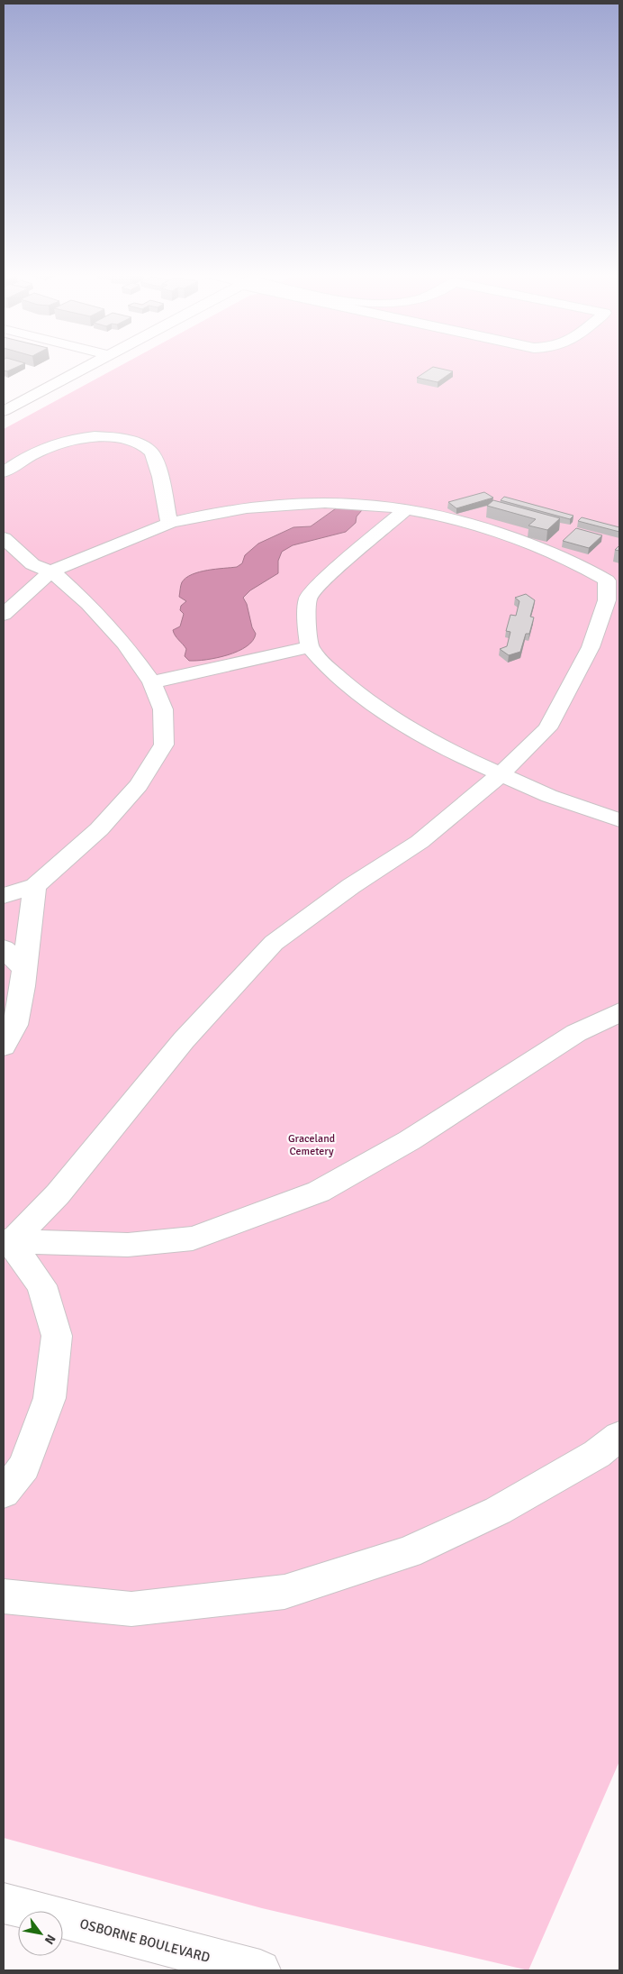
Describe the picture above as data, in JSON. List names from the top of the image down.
{
  "streets": {
    "street": ["OSBORNE BOULEVARD"]
  },
  "parks": ["Graceland Cemetery"],
  "north": "bottom right"
}
